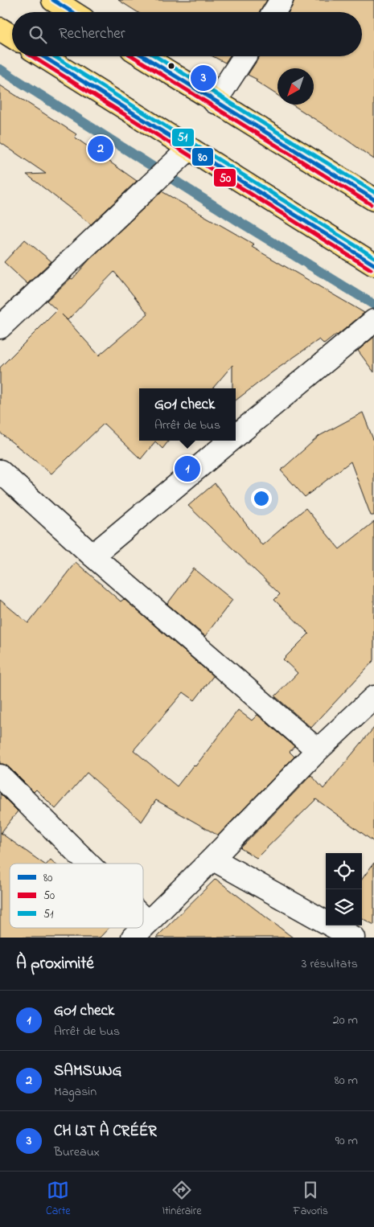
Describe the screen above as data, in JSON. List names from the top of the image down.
{
  "lines": ["transit line 80", "transit line 50", "transit line 51"],
  "legend": ["80", "50", "51"],
  "north": "bottom left",
  "page": {
    "search": "Rechercher",
    "pins": ["3", "2", "1"],
    "popup": ["Go1 check", "Arrêt de bus"],
    "heading": ["À proximité", "3 résultats"],
    "list": [
      {
        "mark": "1",
        "name": "Go1 check",
        "note": "Arrêt de bus",
        "value": "20 m"
      },
      {
        "mark": "2",
        "name": "SAMSUNG",
        "note": "Magasin",
        "value": "80 m"
      },
      {
        "mark": "3",
        "name": "CH L3T À CRÉÉR",
        "note": "Bureaux",
        "value": "90 m"
      }
    ],
    "nav": ["Carte", "Itinéraire", "Favoris"]
  }
}
